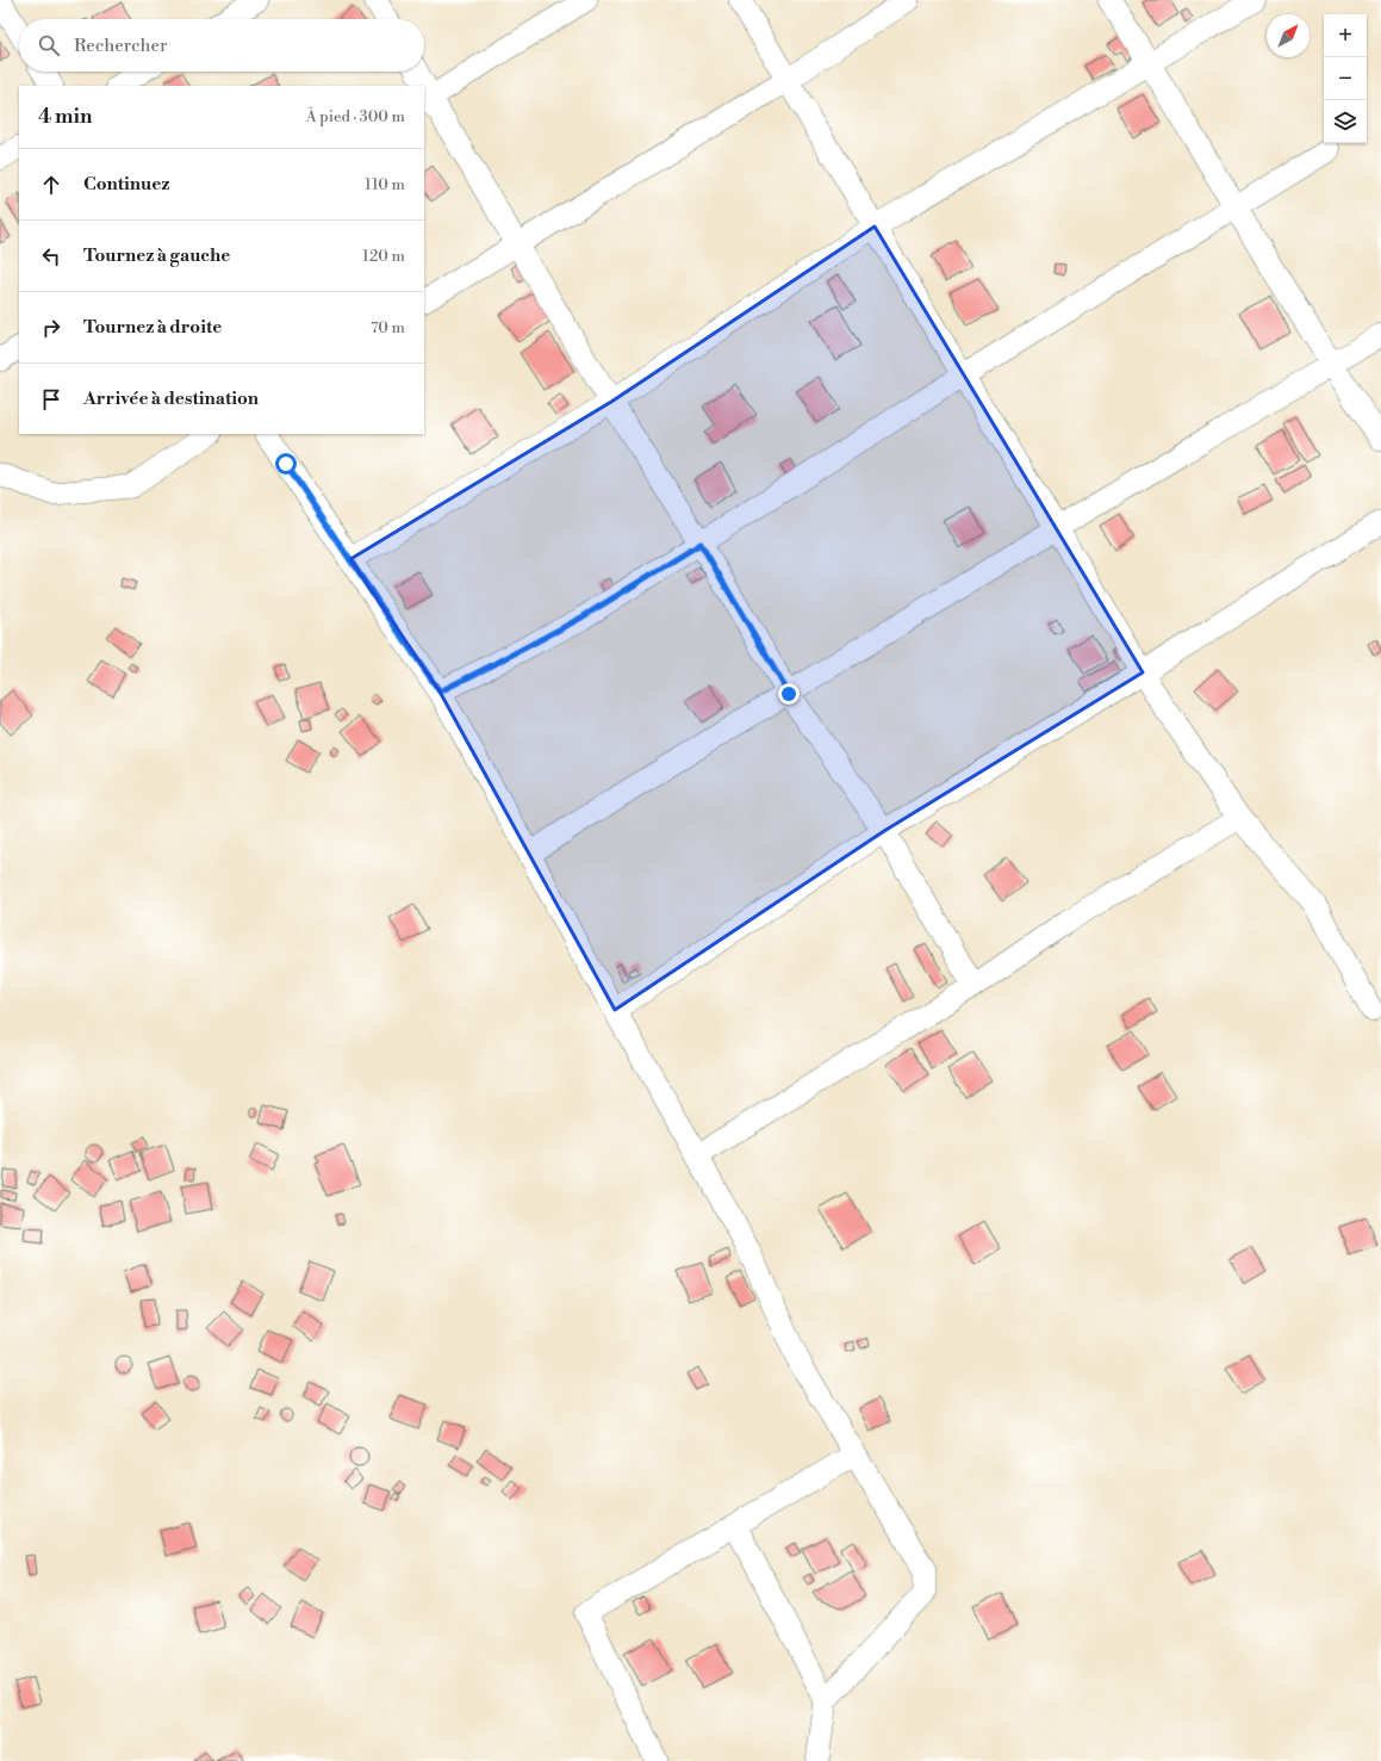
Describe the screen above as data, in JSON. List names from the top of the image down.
{
  "north": "top right",
  "page": {
    "map_buttons": ["+", "−"],
    "search": "Rechercher",
    "heading": ["4 min", "À pied · 300 m"],
    "list": [
      ["Continuez", "110 m"],
      ["Tournez à gauche", "120 m"],
      ["Tournez à droite", "70 m"],
      "Arrivée à destination"
    ]
  }
}
